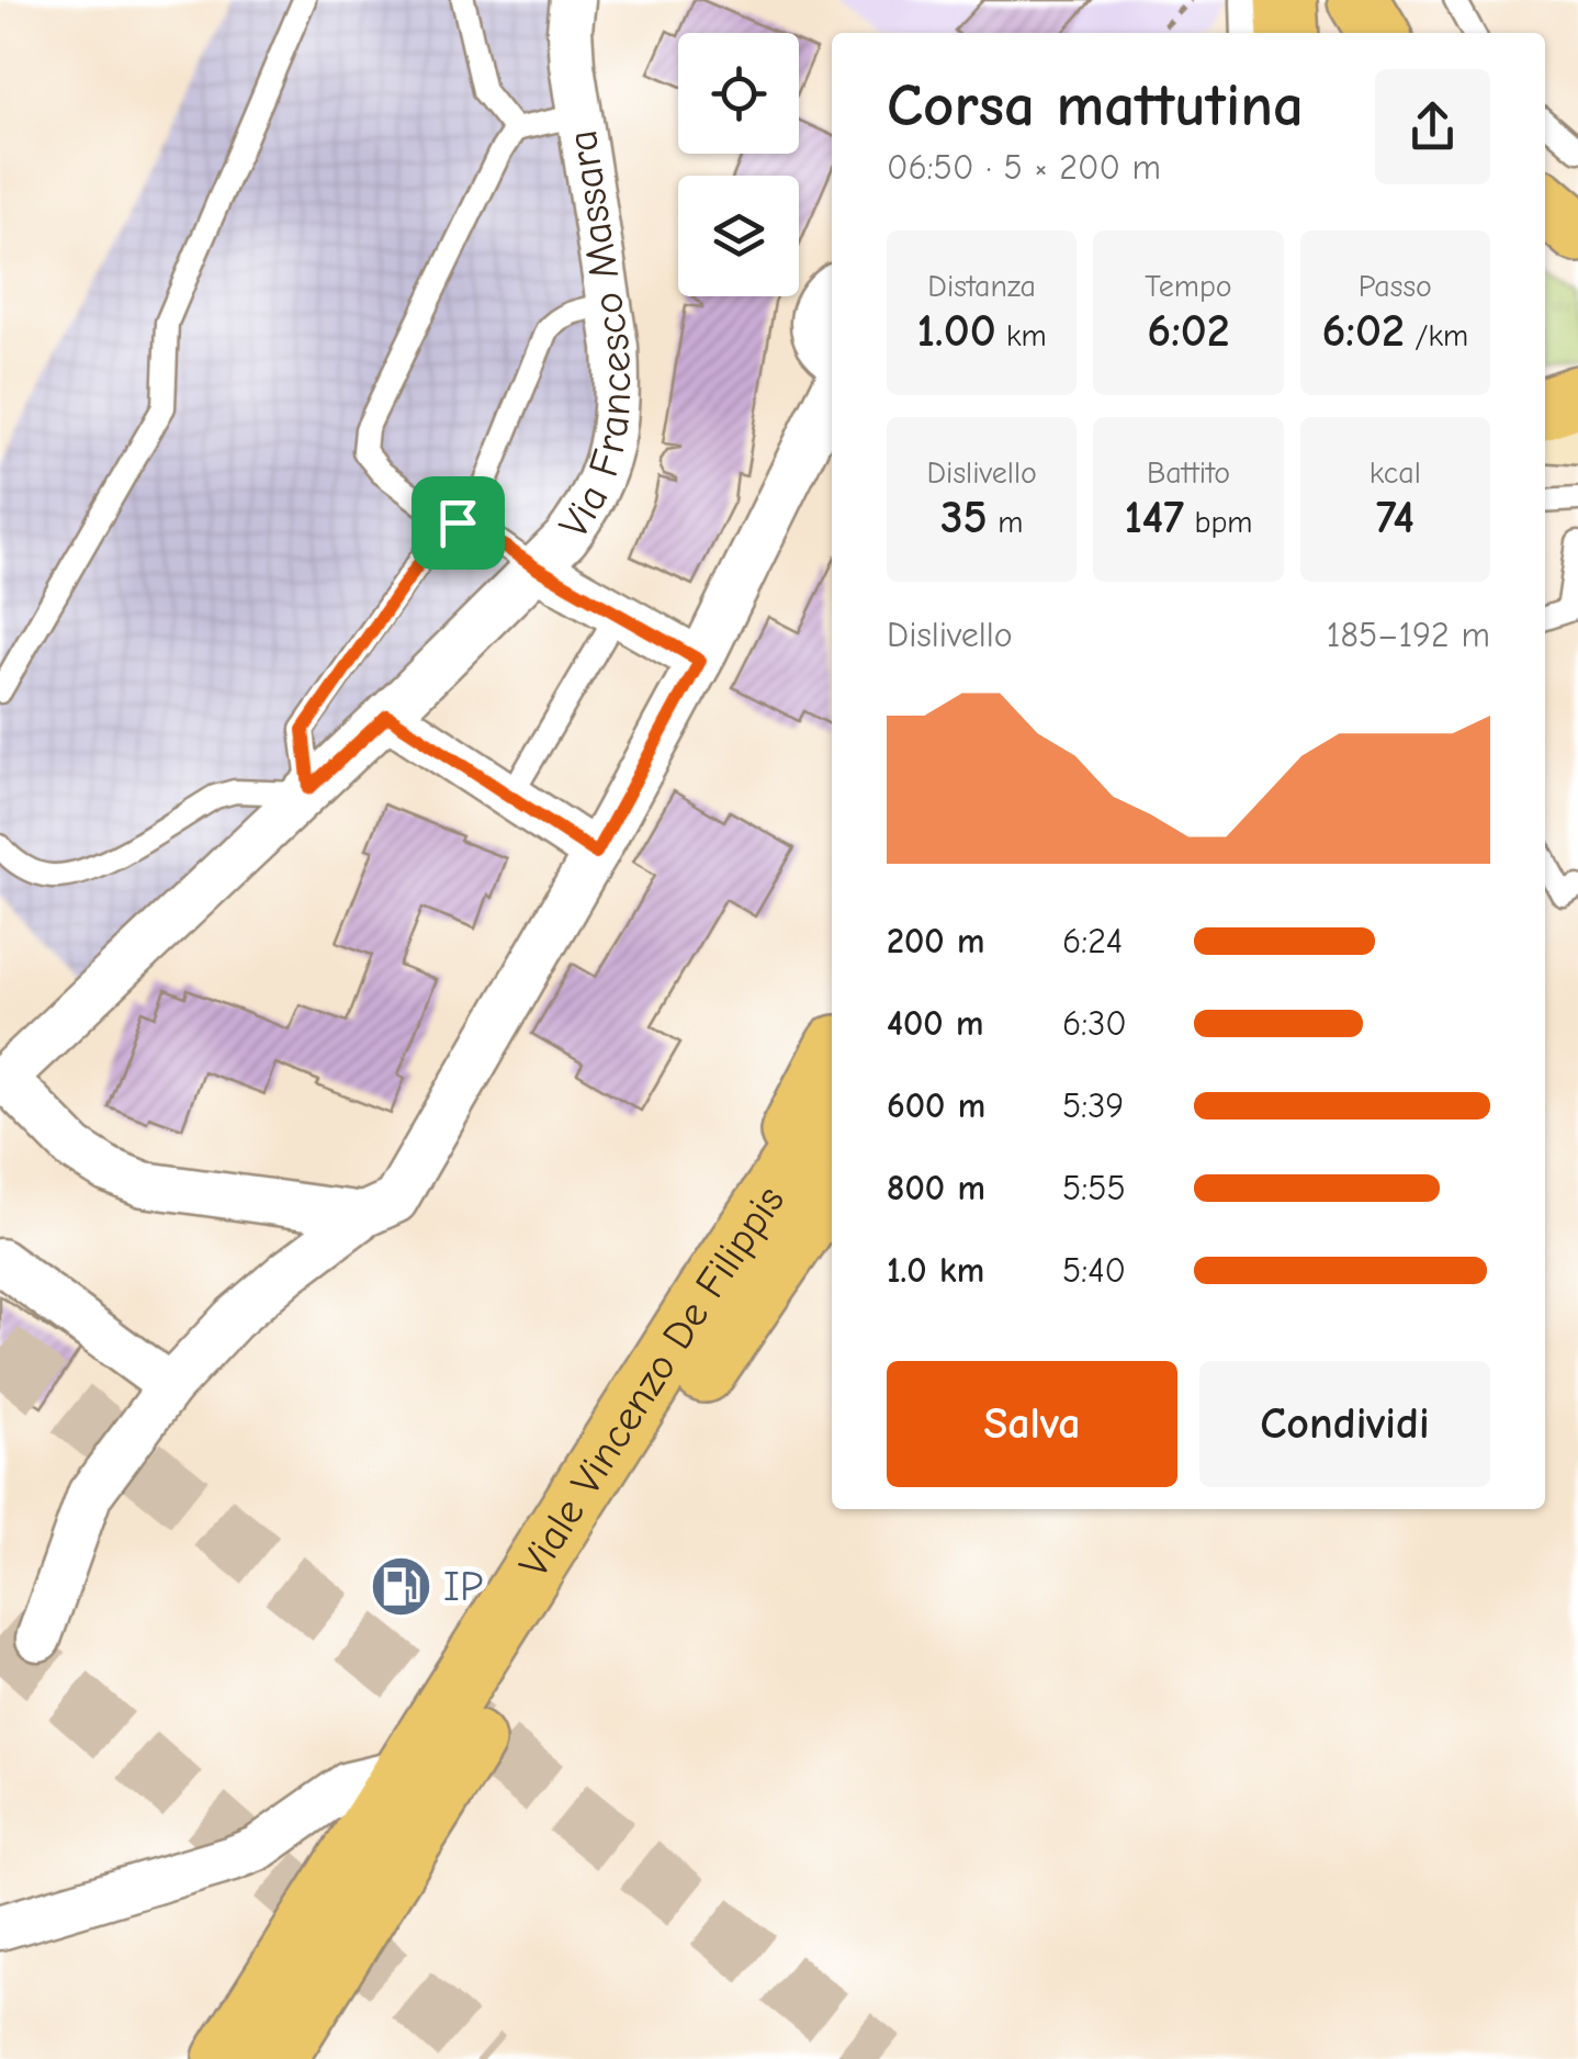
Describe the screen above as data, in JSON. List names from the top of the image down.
{
  "streets": {
    "main road": ["Viale Vincenzo De Filippis"],
    "street": ["Via Francesco Massara"]
  },
  "places": {
    "fuel station": ["IP"]
  },
  "page": {
    "heading": ["Corsa mattutina", "06:50 · 5 × 200 m"],
    "stats": [
      ["Distanza", "1.00 km"],
      ["Tempo", "6:02"],
      ["Passo", "6:02 /km"],
      ["Dislivello", "35 m"],
      ["Battito", "147 bpm"],
      ["kcal", "74"]
    ],
    "chart": ["Dislivello", "185–192 m"],
    "list": [
      {
        "name": "200 m",
        "note": "6:24"
      },
      {
        "name": "400 m",
        "note": "6:30"
      },
      {
        "name": "600 m",
        "note": "5:39"
      },
      {
        "name": "800 m",
        "note": "5:55"
      },
      {
        "name": "1.0 km",
        "note": "5:40"
      }
    ],
    "buttons": ["Salva", "Condividi"]
  }
}
